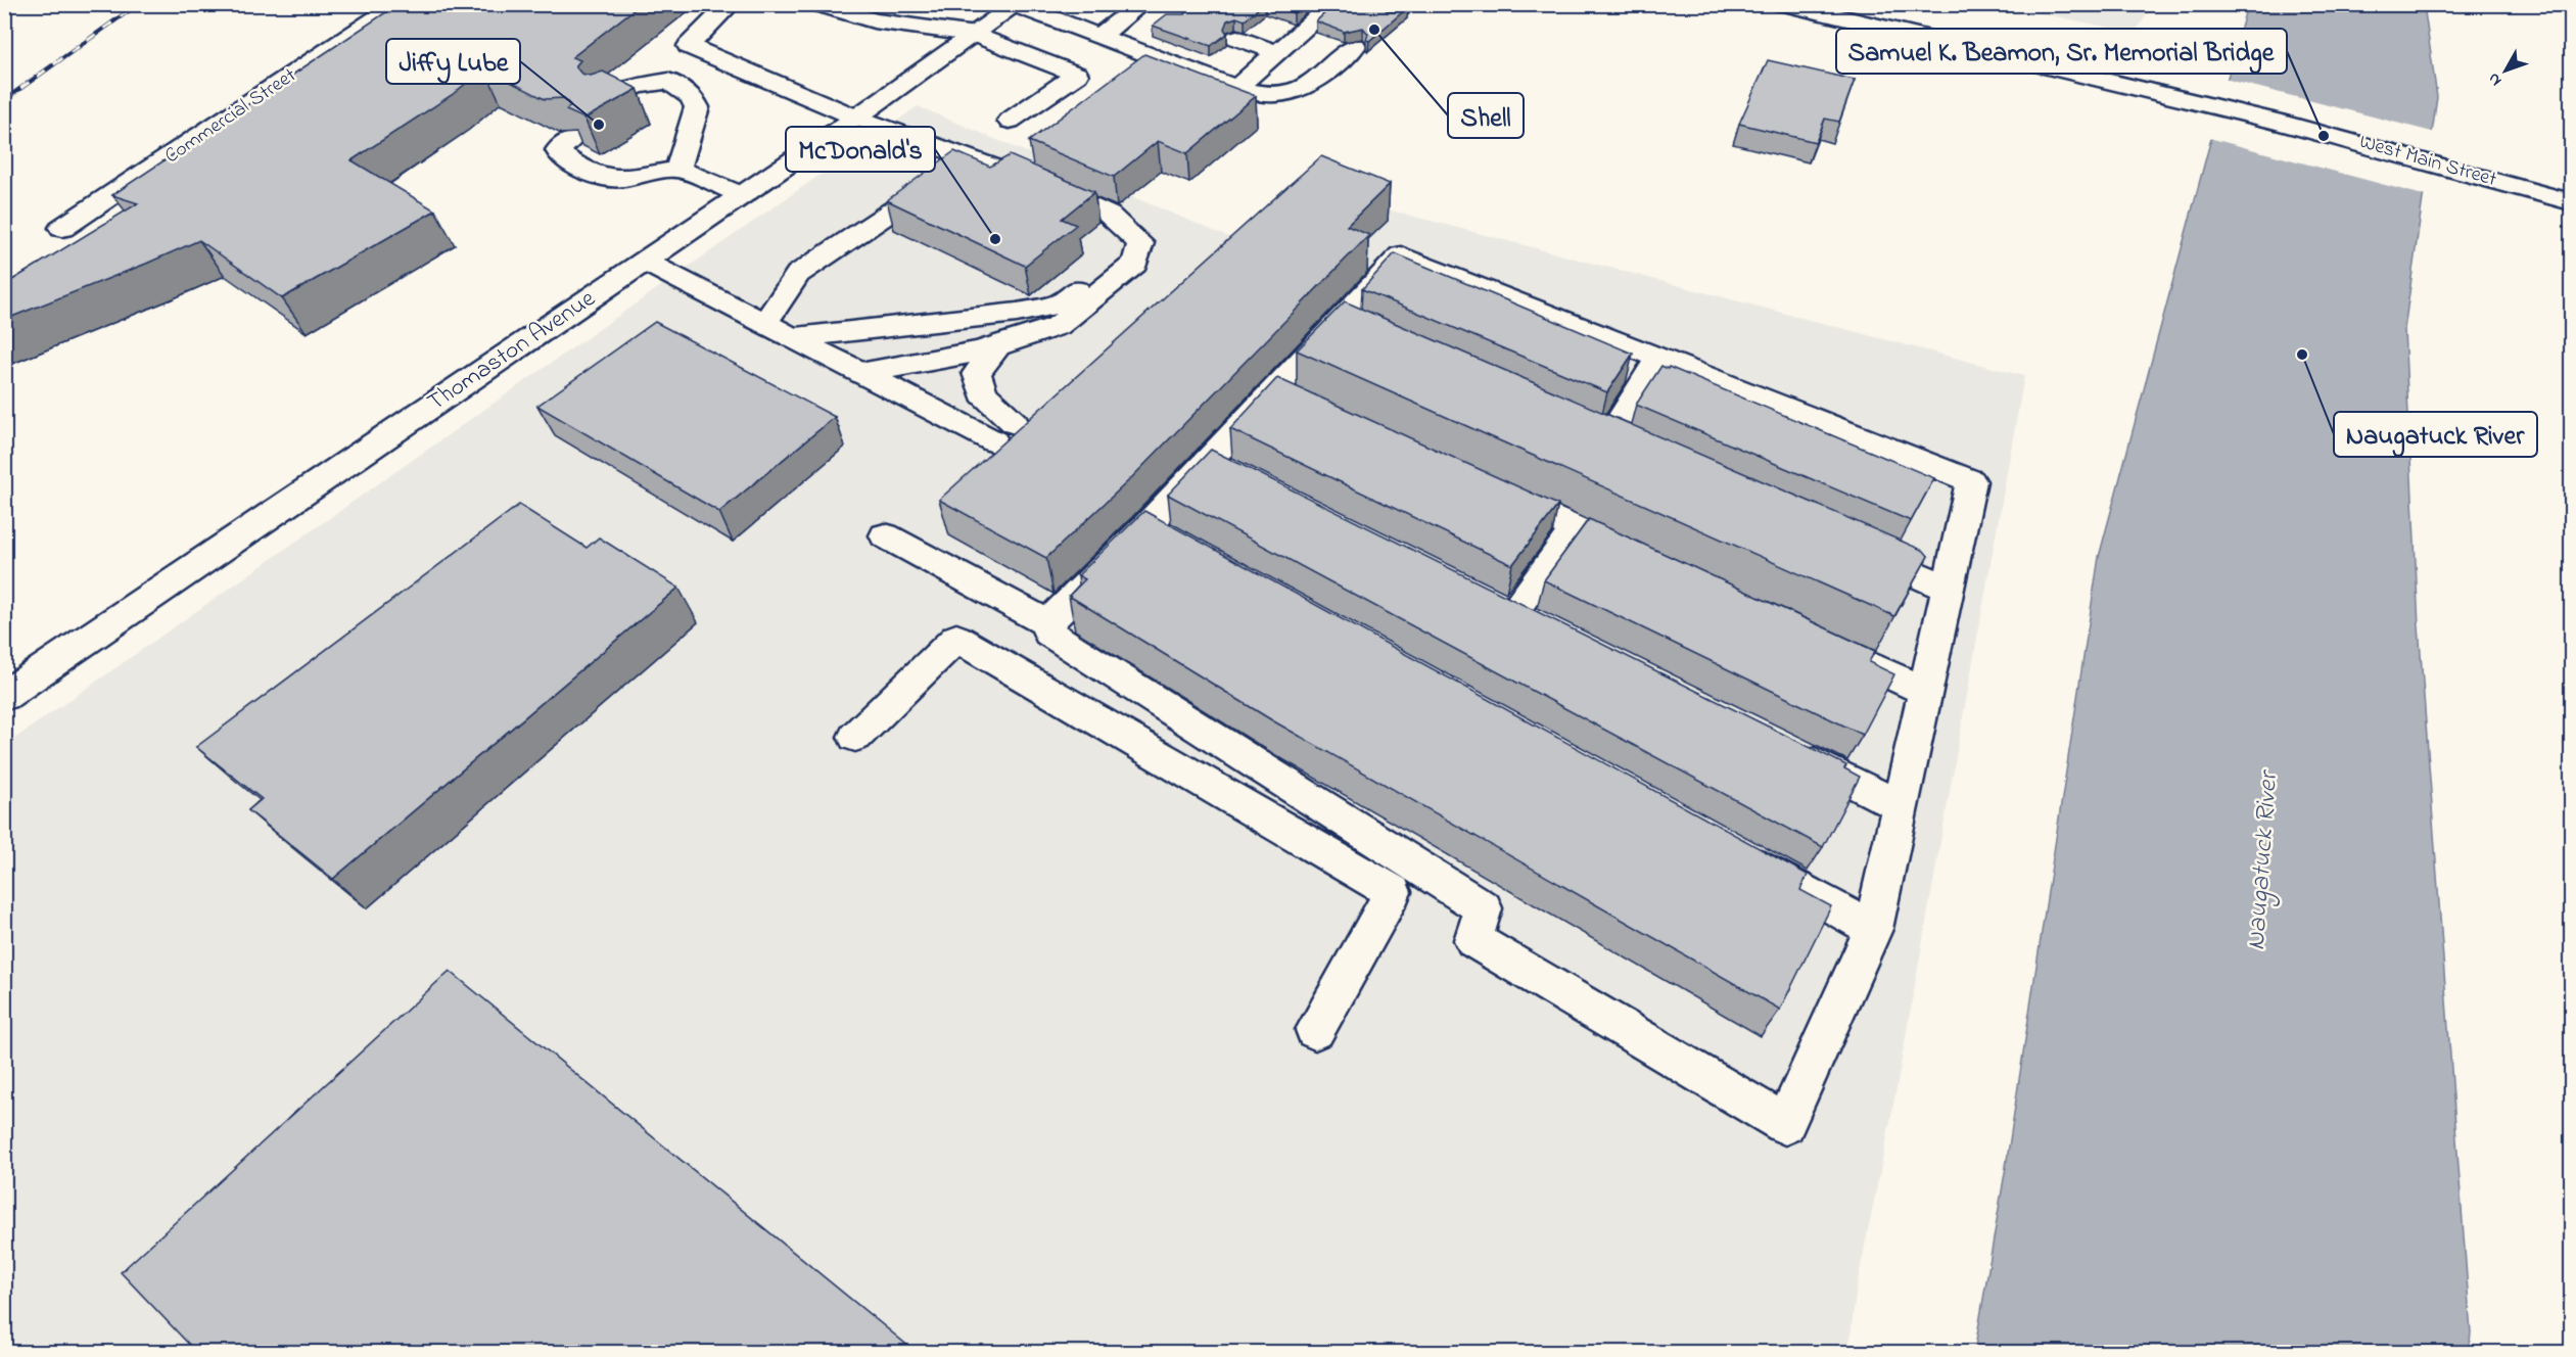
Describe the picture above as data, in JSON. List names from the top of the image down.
{
  "streets": {
    "main road": ["Commercial Street", "West Main Street", "Thomaston Avenue"]
  },
  "water": ["Naugatuck River"],
  "places": [
    "Shell",
    "Jiffy Lube",
    "Samuel K. Beamon, Sr. Memorial Bridge",
    "McDonald's",
    "Naugatuck River"
  ],
  "north": "bottom left"
}
